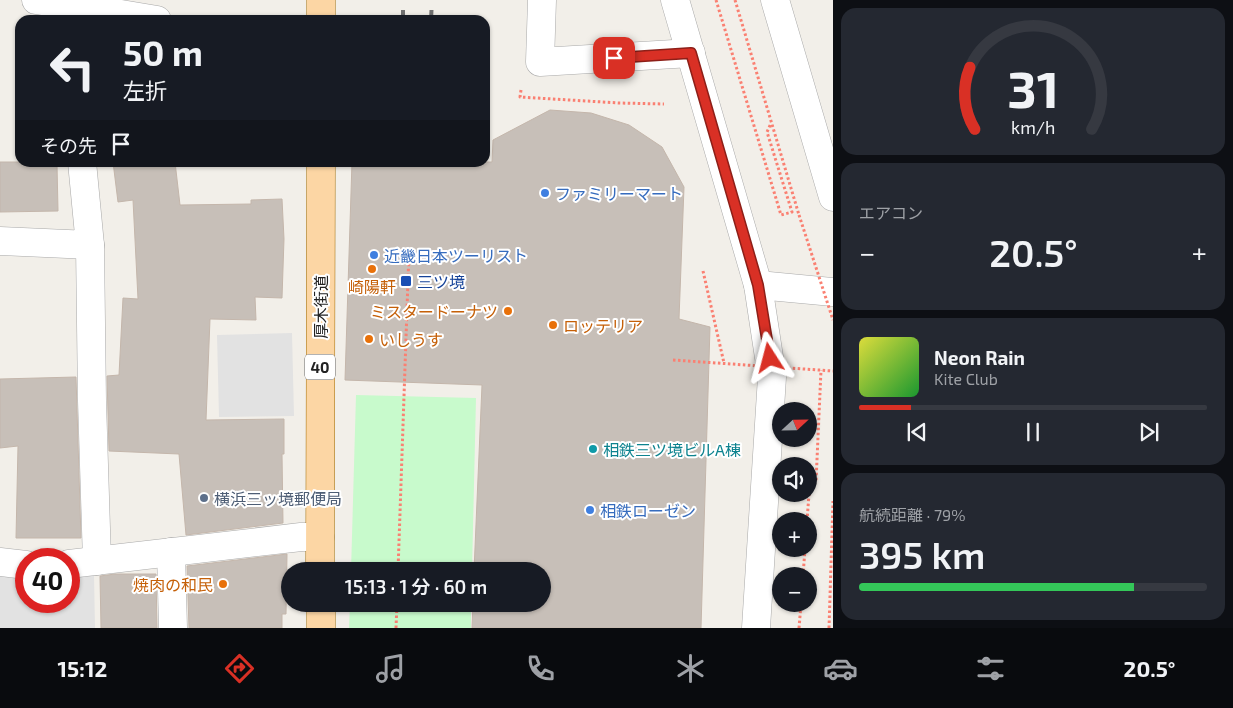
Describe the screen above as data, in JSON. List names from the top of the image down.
{
  "streets": {
    "main road": ["厚木街道", "40"]
  },
  "places": {
    "other": [
      "ファミリーマート",
      "近畿日本ツーリスト",
      "崎陽軒",
      "ミスタードーナツ",
      "ロッテリア",
      "いしうす",
      "相鉄三ツ境ビルA棟",
      "横浜三ッ境郵便局",
      "相鉄ローゼン",
      "焼肉の和民"
    ],
    "transit": ["三ツ境"]
  },
  "north": "right",
  "page": {
    "turn": ["50 m", "左折"],
    "then": "その先",
    "tile": [
      "エアコン",
      ["航続距離 · 79%", "395 km"]
    ],
    "heat": ["−", "20.5°", "+"],
    "song": ["Neon Rain", "Kite Club"],
    "map_buttons": ["+", "−"],
    "limit": "40",
    "trip": "15:13 · 1 分 · 60 m",
    "tabs": ["15:12", "20.5°"],
    "gauge": ["31", "km/h"]
  }
}
